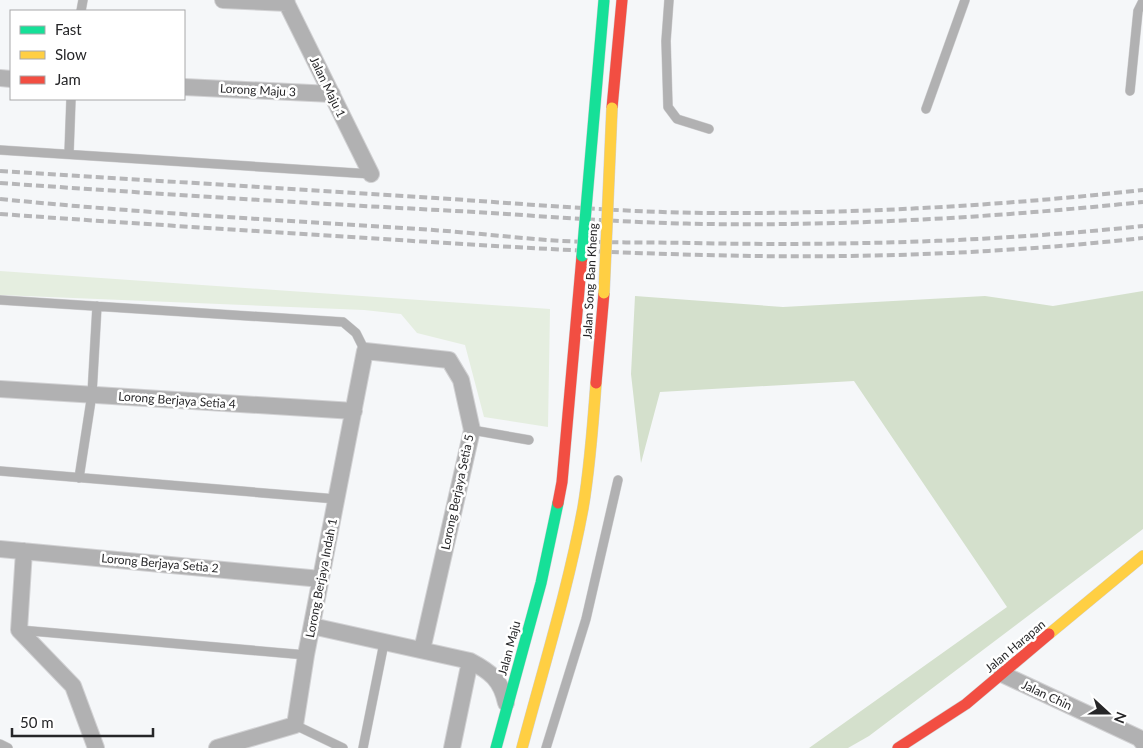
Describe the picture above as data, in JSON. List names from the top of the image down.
{
  "streets": {
    "main road": ["Jalan Song Ban Kheng", "Jalan Harapan", "Jalan Maju"],
    "street": [
      "Jalan Maju 1",
      "Lorong Maju 3",
      "Lorong Berjaya Setia 4",
      "Lorong Berjaya Setia 5",
      "Lorong Berjaya Setia 2",
      "Lorong Berjaya Indah 1",
      "Jalan Chin"
    ]
  },
  "crossings": [
    ["Jalan Maju 1", "Lorong Maju 3"],
    ["Jalan Song Ban Kheng", "Jalan Maju"],
    ["Lorong Berjaya Setia 4", "Lorong Berjaya Indah 1"],
    ["Lorong Berjaya Setia 5", "Lorong Berjaya Indah 1"],
    ["Lorong Berjaya Setia 2", "Lorong Berjaya Indah 1"],
    ["Jalan Harapan", "Jalan Chin"]
  ],
  "legend": ["Fast", "Slow", "Jam"],
  "scale_bar": "50 m",
  "north": "right"
}
